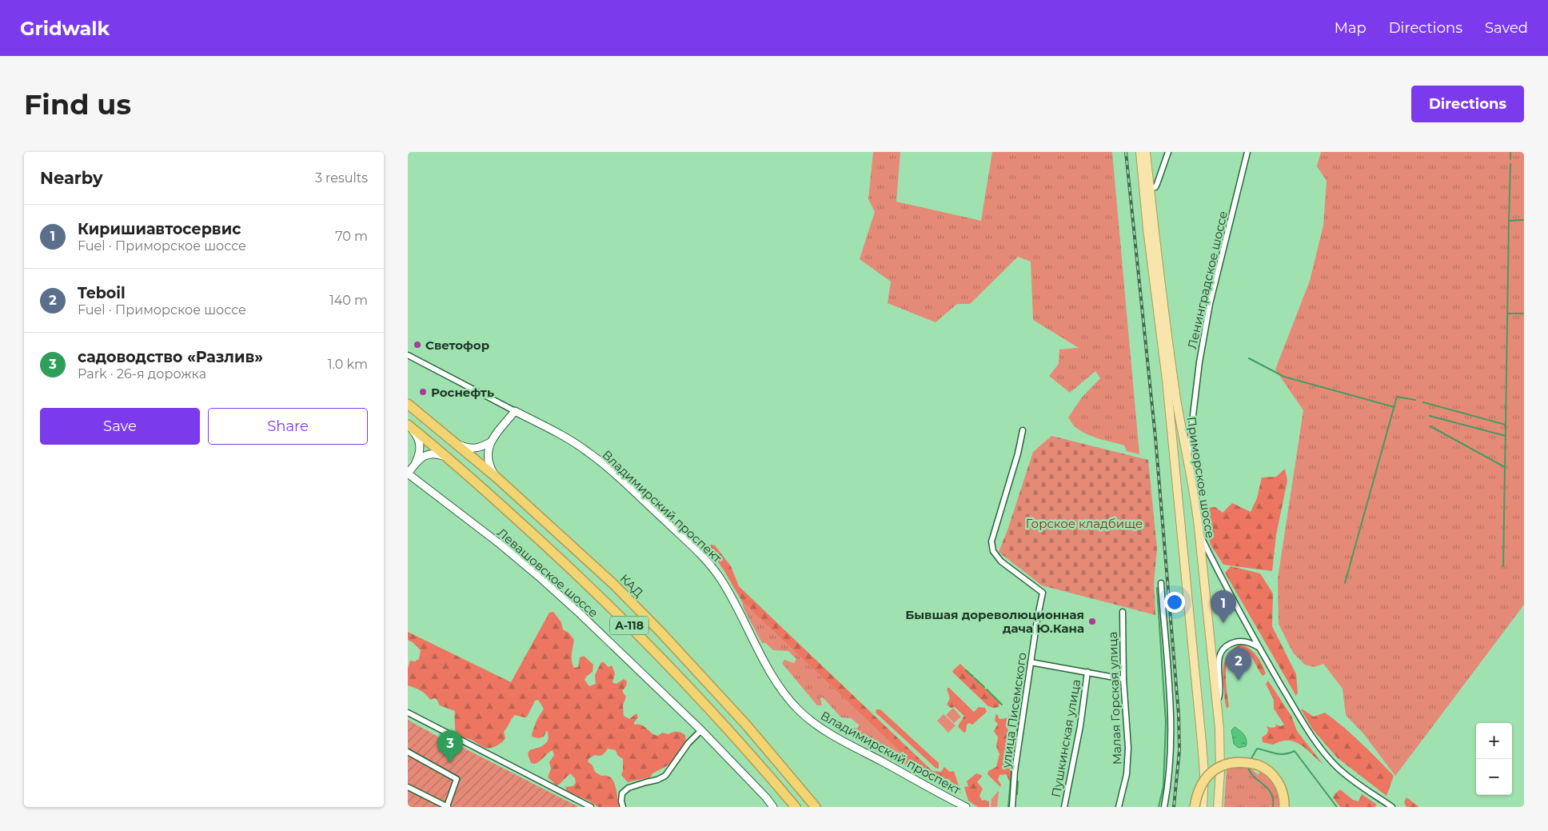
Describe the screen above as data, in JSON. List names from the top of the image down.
{
  "streets": {
    "highway": ["КАД", "А-118"],
    "main road": ["Приморское шоссе", "Владимирский проспект", "Левашовское шоссе"],
    "street": [
      "Ленинградское шоссе",
      "Малая Горская улица",
      "улица Писемского",
      "Пушкинская улица"
    ]
  },
  "crossings": [
    ["Ленинградское шоссе", "Приморское шоссе"]
  ],
  "parks": ["Горское кладбище"],
  "places": ["Светофор", "Роснефть", "Бывшая дореволюционная дача Ю.Кана"],
  "page": {
    "header": "Gridwalk",
    "nav": ["Map", "Directions", "Saved"],
    "buttons": [
      "Directions",
      ["Save", "Share"]
    ],
    "title": "Find us",
    "heading": ["Nearby", "3 results"],
    "list": [
      {
        "mark": "1",
        "name": "Киришиавтосервис",
        "note": "Fuel · Приморское шоссе",
        "value": "70 m"
      },
      {
        "mark": "2",
        "name": "Teboil",
        "note": "Fuel · Приморское шоссе",
        "value": "140 m"
      },
      {
        "mark": "3",
        "name": "садоводство «Разлив»",
        "note": "Park · 26-я дорожка",
        "value": "1.0 km"
      }
    ],
    "pins": ["1", "2", "3"],
    "map_buttons": ["+", "−"]
  }
}
